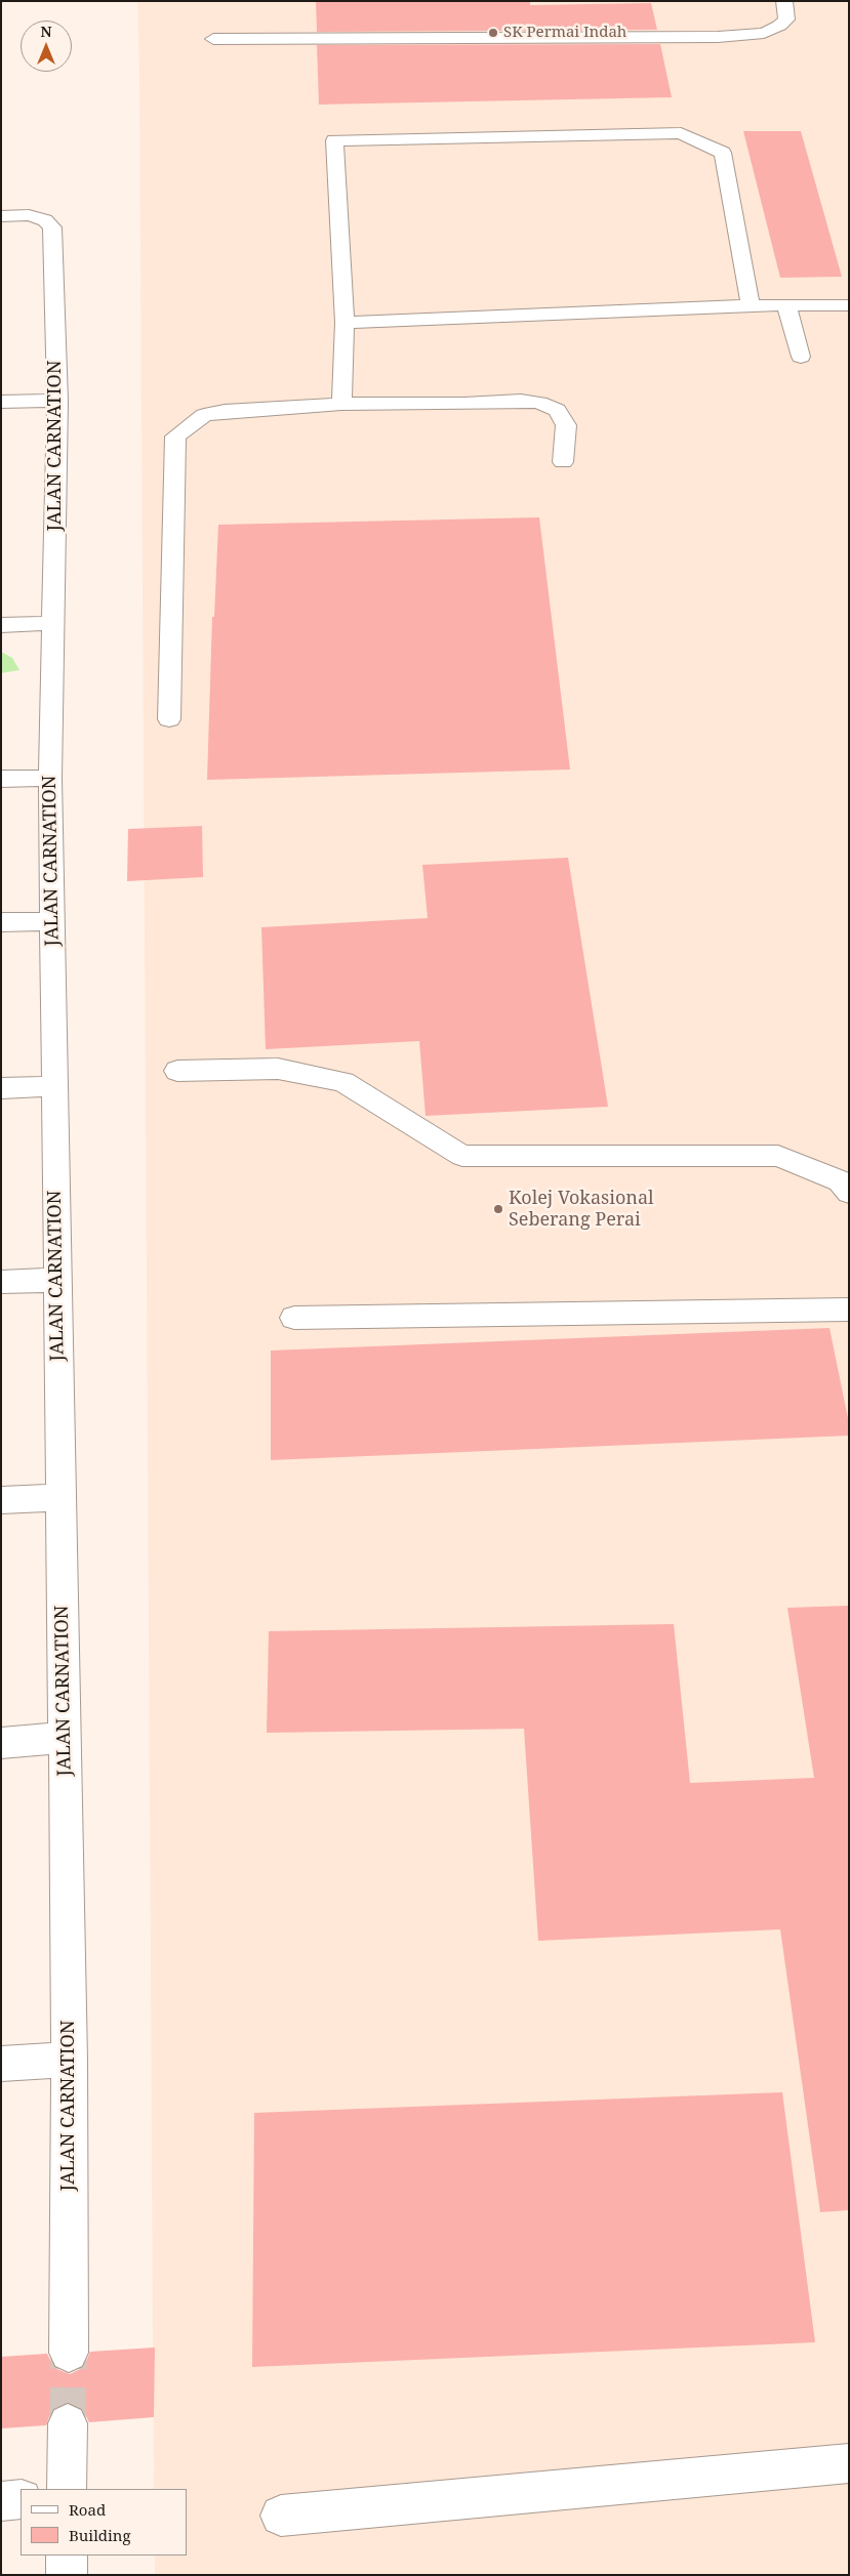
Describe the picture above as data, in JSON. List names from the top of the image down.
{
  "streets": {
    "street": ["JALAN CARNATION"]
  },
  "places": ["SK Permai Indah", "Kolej Vokasional Seberang Perai"],
  "legend": ["Road", "Building"],
  "north": "top"
}
